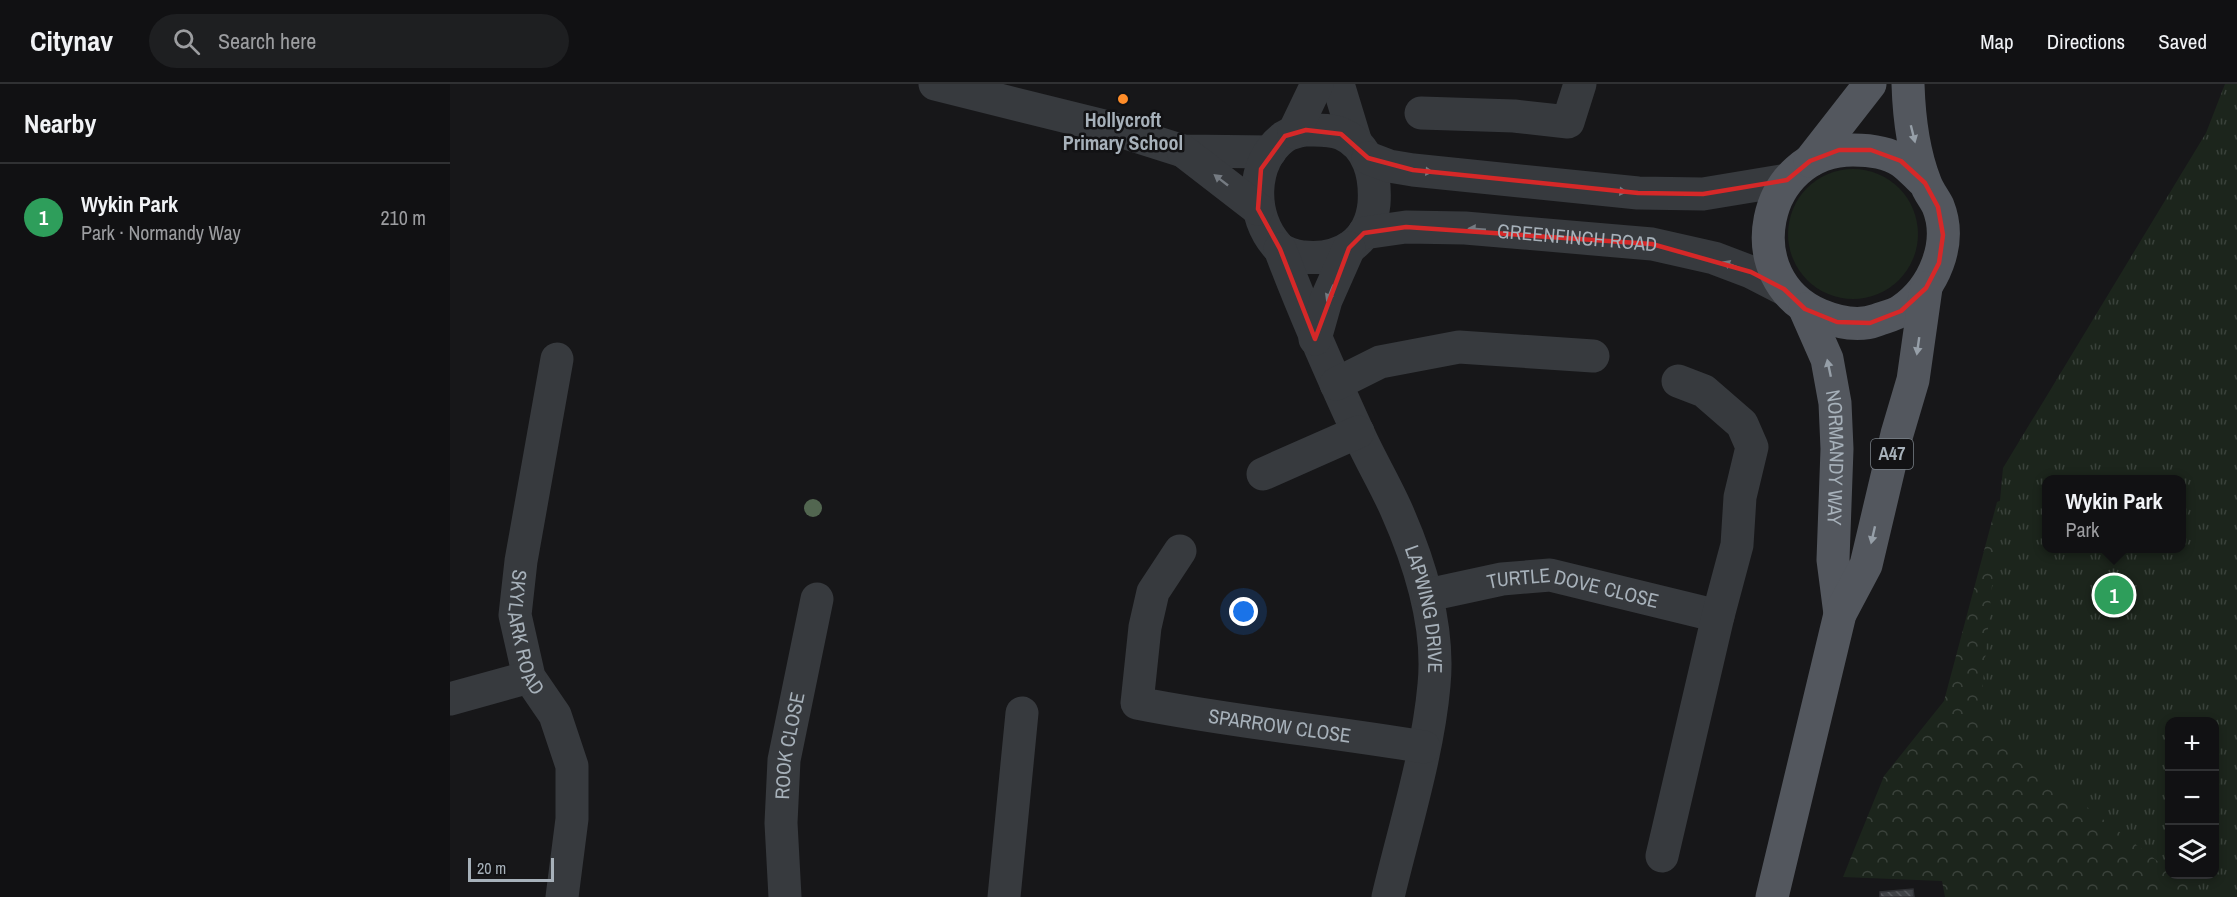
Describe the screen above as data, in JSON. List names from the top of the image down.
{
  "streets": {
    "main road": ["A47", "NORMANDY WAY"],
    "street": [
      "GREENFINCH ROAD",
      "TURTLE DOVE CLOSE",
      "LAPWING DRIVE",
      "SKYLARK ROAD",
      "SPARROW CLOSE",
      "ROOK CLOSE"
    ]
  },
  "crossings": [
    ["GREENFINCH ROAD", "NORMANDY WAY"],
    ["GREENFINCH ROAD", "LAPWING DRIVE"],
    ["TURTLE DOVE CLOSE", "LAPWING DRIVE"],
    ["LAPWING DRIVE", "SPARROW CLOSE"]
  ],
  "places": ["Hollycroft Primary School"],
  "scale_bar": "20 m",
  "page": {
    "header": "Citynav",
    "search": "Search here",
    "nav": ["Map", "Directions", "Saved"],
    "heading": "Nearby",
    "list": [
      {
        "mark": "1",
        "name": "Wykin Park",
        "note": "Park · Normandy Way",
        "value": "210 m"
      }
    ],
    "popup": ["Wykin Park", "Park"],
    "pins": "1",
    "map_buttons": ["+", "−"],
    "scale": "20 m"
  }
}
